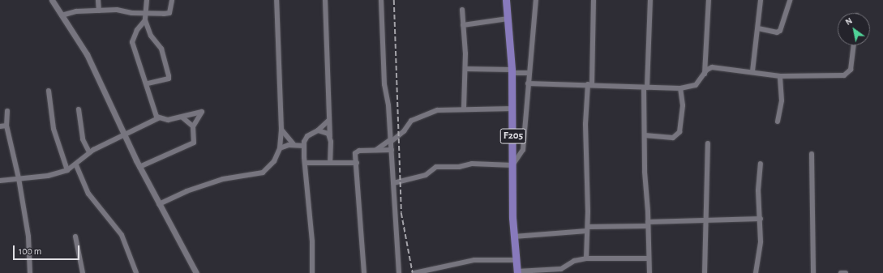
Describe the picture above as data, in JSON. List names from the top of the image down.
{
  "streets": {
    "main road": ["F205"]
  },
  "scale_bar": "100 m",
  "north": "top left"
}
